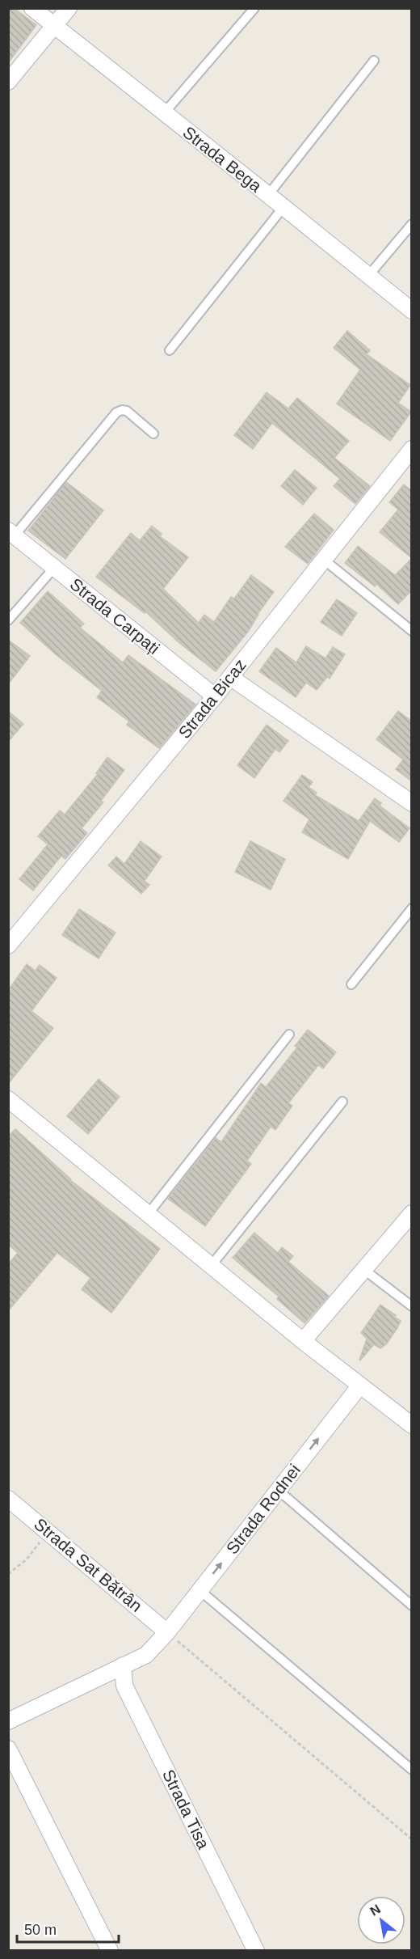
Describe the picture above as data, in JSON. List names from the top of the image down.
{
  "streets": {
    "street": [
      "Strada Bega",
      "Strada Carpați",
      "Strada Bicaz",
      "Strada Rodnei",
      "Strada Sat Bătrân",
      "Strada Tisa"
    ]
  },
  "crossings": [
    ["Strada Carpați", "Strada Bicaz"],
    ["Strada Rodnei", "Strada Sat Bătrân"],
    ["Strada Rodnei", "Strada Tisa"]
  ],
  "one_way": ["Strada Rodnei"],
  "scale_bar": "50 m",
  "north": "top left"
}
